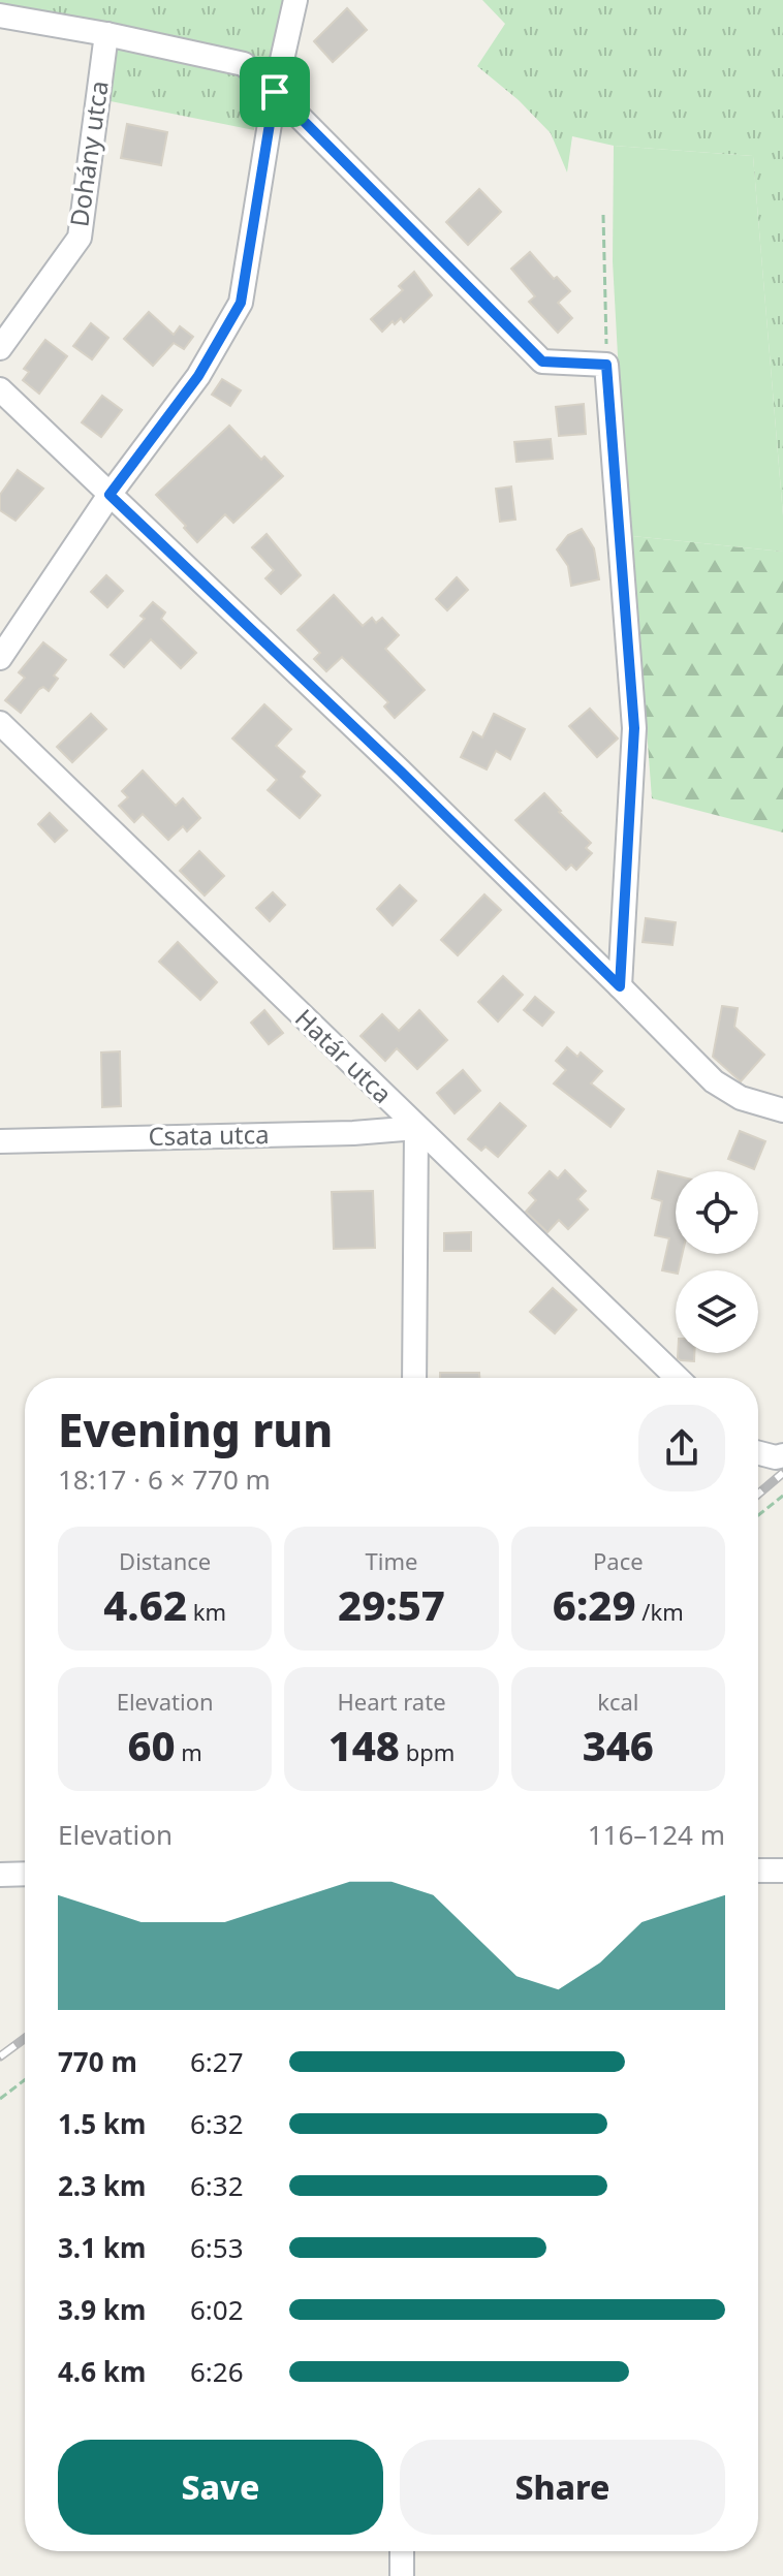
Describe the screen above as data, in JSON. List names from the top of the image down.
{
  "streets": {
    "street": ["Dohány utca", "Határ utca", "Csata utca"]
  },
  "crossings": [
    ["Határ utca", "Csata utca"]
  ],
  "page": {
    "heading": ["Evening run", "18:17 · 6 × 770 m"],
    "stats": [
      ["Distance", "4.62 km"],
      ["Time", "29:57"],
      ["Pace", "6:29 /km"],
      ["Elevation", "60 m"],
      ["Heart rate", "148 bpm"],
      ["kcal", "346"]
    ],
    "chart": ["Elevation", "116–124 m"],
    "list": [
      {
        "name": "770 m",
        "note": "6:27"
      },
      {
        "name": "1.5 km",
        "note": "6:32"
      },
      {
        "name": "2.3 km",
        "note": "6:32"
      },
      {
        "name": "3.1 km",
        "note": "6:53"
      },
      {
        "name": "3.9 km",
        "note": "6:02"
      },
      {
        "name": "4.6 km",
        "note": "6:26"
      }
    ],
    "buttons": ["Save", "Share"]
  }
}
